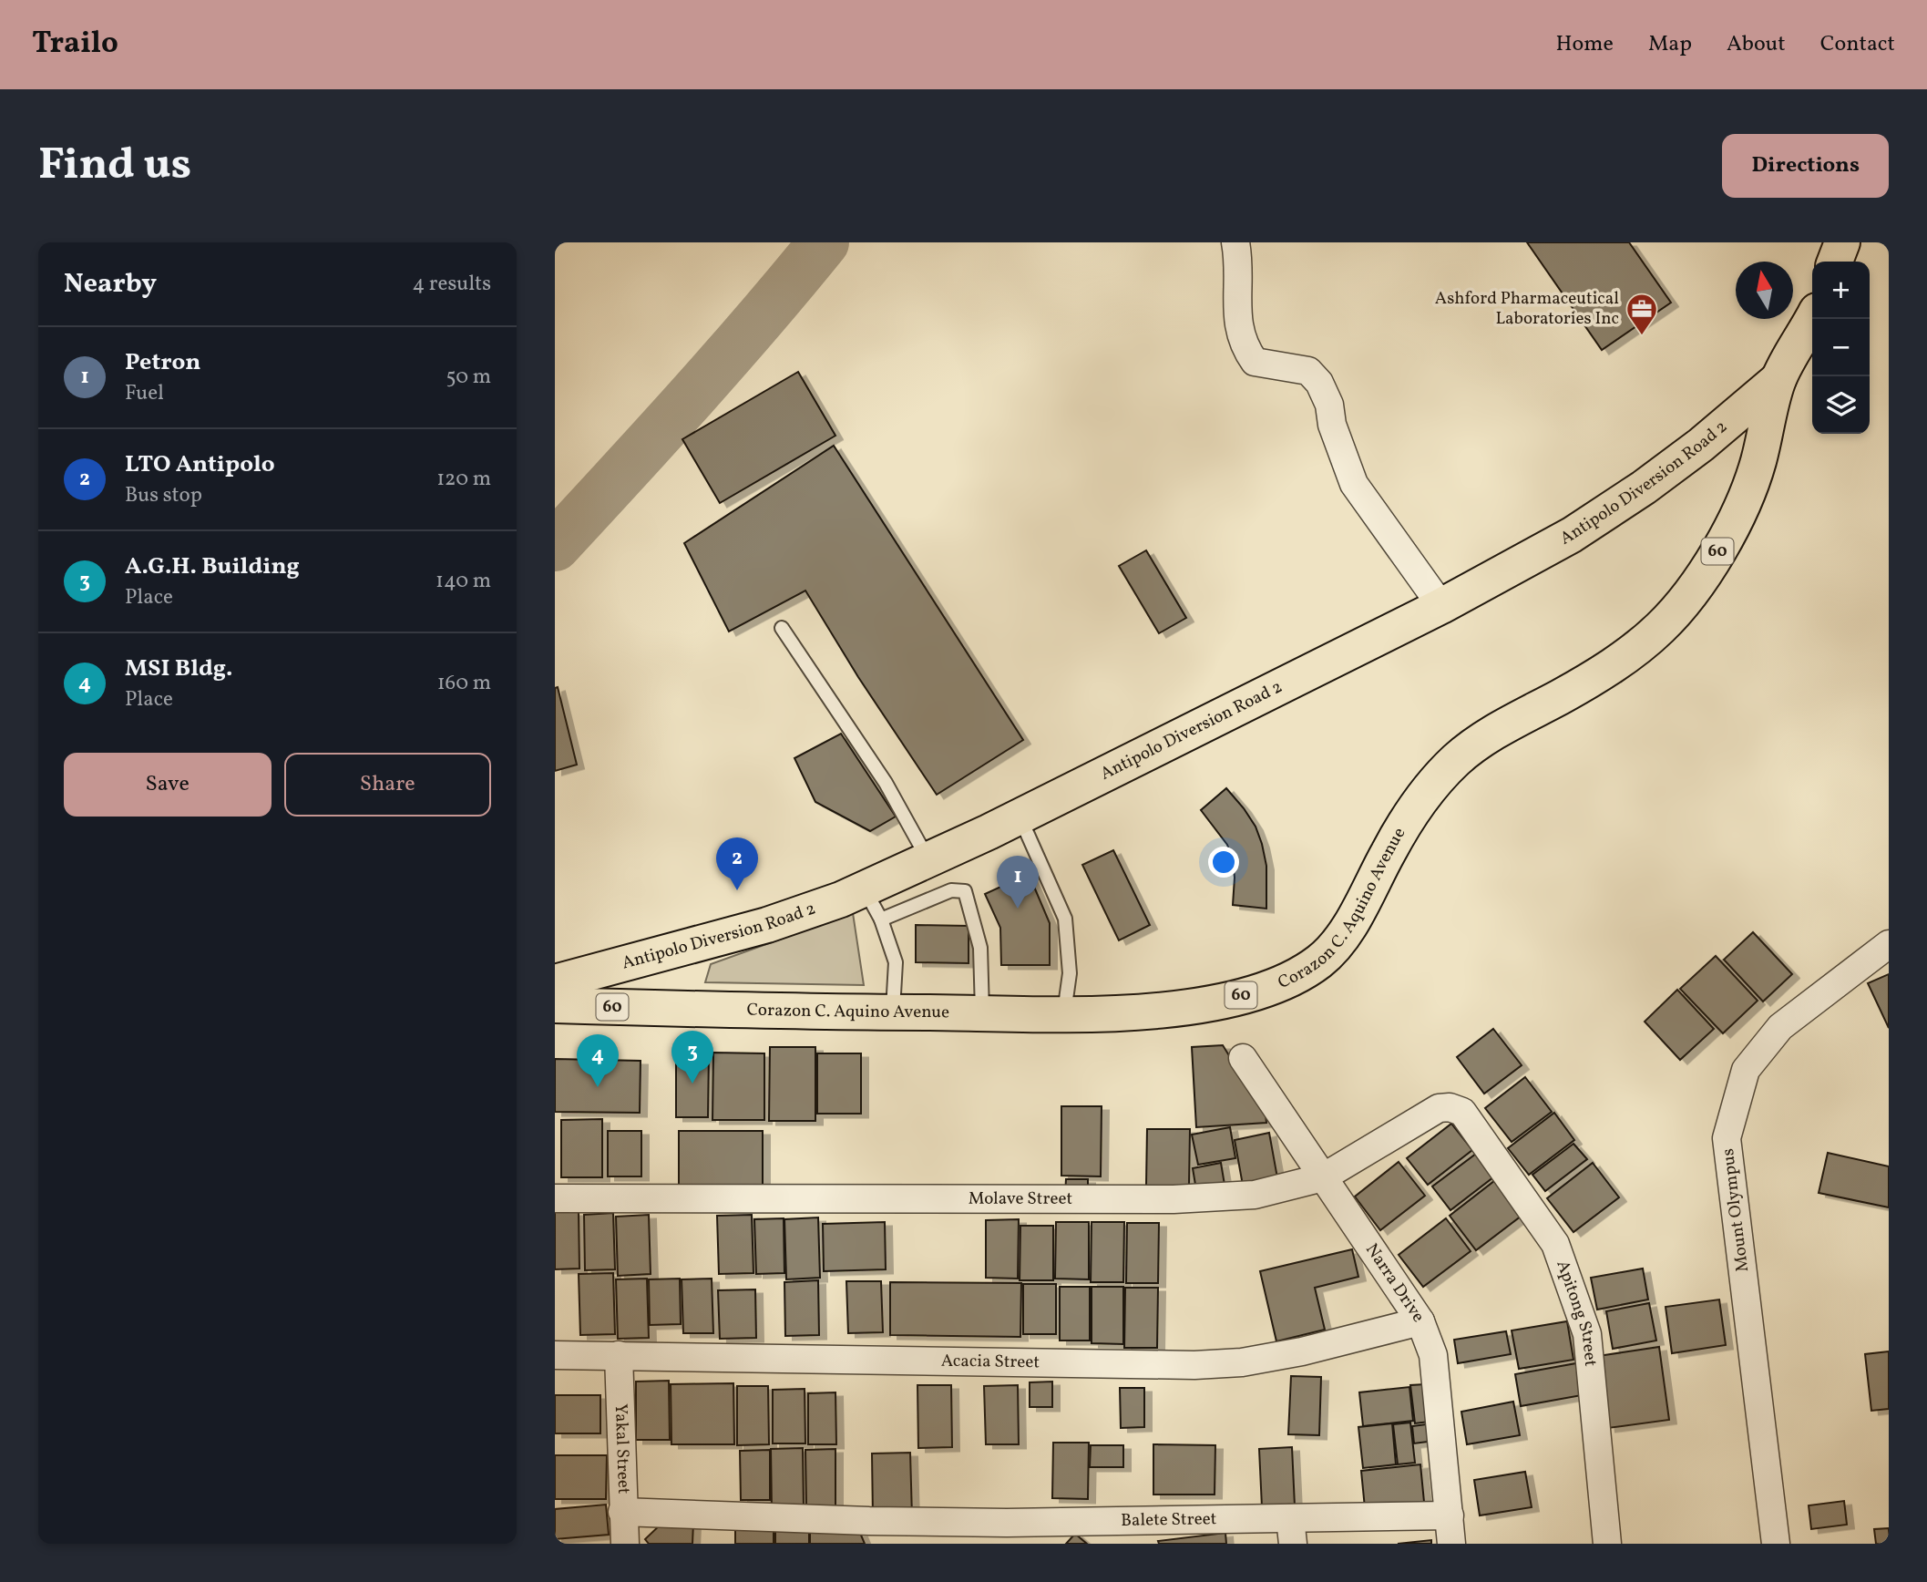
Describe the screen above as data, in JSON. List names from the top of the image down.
{
  "streets": {
    "main road": ["Antipolo Diversion Road 2", "60", "Corazon C. Aquino Avenue"],
    "street": [
      "Molave Street",
      "Mount Olympus",
      "Narra Drive",
      "Apitong Street",
      "Acacia Street",
      "Yakal Street",
      "Balete Street"
    ]
  },
  "crossings": [
    ["Antipolo Diversion Road 2", "Corazon C. Aquino Avenue"],
    ["Molave Street", "Narra Drive"],
    ["Molave Street", "Apitong Street"],
    ["Narra Drive", "Acacia Street"],
    ["Narra Drive", "Balete Street"],
    ["Acacia Street", "Yakal Street"],
    ["Yakal Street", "Balete Street"]
  ],
  "places": {
    "office": ["Ashford Pharmaceutical Laboratories Inc"]
  },
  "north": "top",
  "page": {
    "header": "Trailo",
    "nav": [
      "Home",
      "Map",
      "About",
      "Contact"
    ],
    "buttons": [
      "Directions",
      ["Save", "Share"]
    ],
    "title": "Find us",
    "heading": ["Nearby", "4 results"],
    "map_buttons": ["+", "−"],
    "list": [
      {
        "mark": "1",
        "name": "Petron",
        "note": "Fuel",
        "value": "50 m"
      },
      {
        "mark": "2",
        "name": "LTO Antipolo",
        "note": "Bus stop",
        "value": "120 m"
      },
      {
        "mark": "3",
        "name": "A.G.H. Building",
        "note": "Place",
        "value": "140 m"
      },
      {
        "mark": "4",
        "name": "MSI Bldg.",
        "note": "Place",
        "value": "160 m"
      }
    ],
    "pins": [
      "2",
      "1",
      "3",
      "4"
    ]
  }
}
